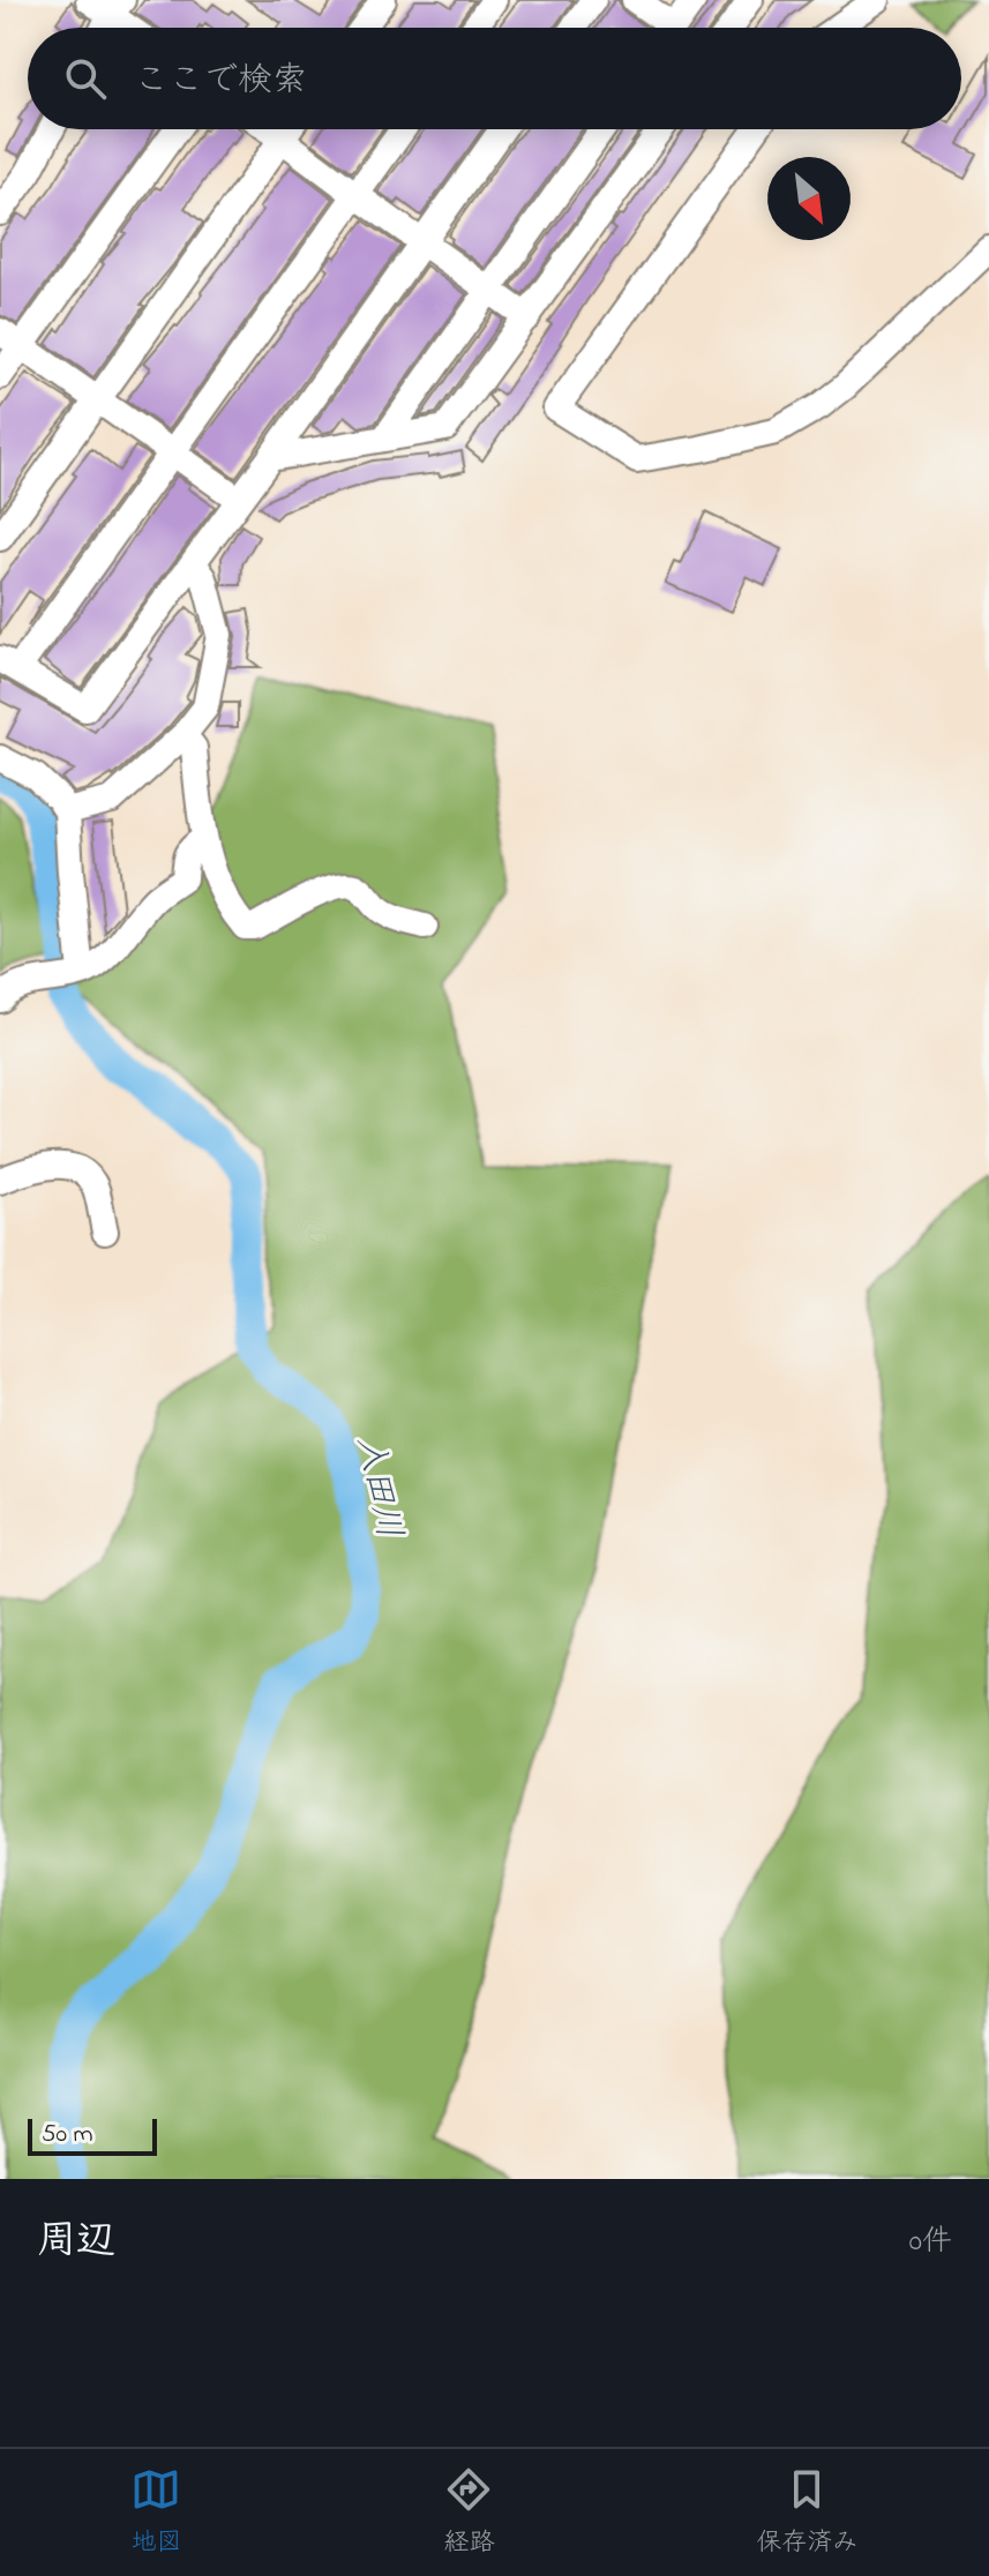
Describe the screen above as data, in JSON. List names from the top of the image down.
{
  "water": ["入田川"],
  "scale_bar": "50 m",
  "north": "bottom right",
  "page": {
    "search": "ここで検索",
    "scale": "50 m",
    "heading": ["周辺", "0件"],
    "nav": ["地図", "経路", "保存済み"]
  }
}
